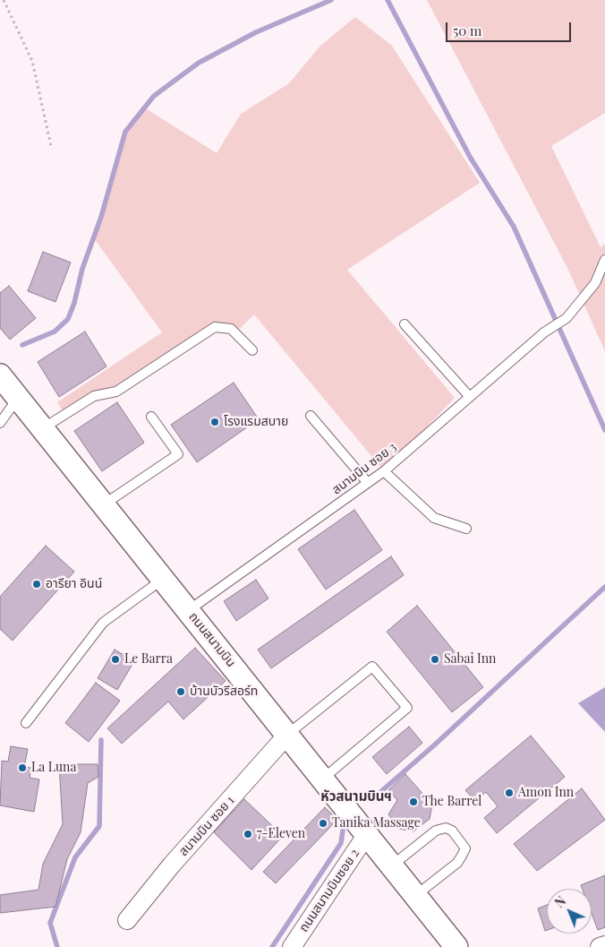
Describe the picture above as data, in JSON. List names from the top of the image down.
{
  "streets": {
    "street": ["ถนนสนามบิน", "สนามบิน ซอย 1", "ถนนสนามบินซอย 2"],
    "lane": ["สนามบิน ซอย 3"]
  },
  "crossings": [
    ["สนามบิน ซอย 3", "ถนนสนามบิน"],
    ["ถนนสนามบิน", "สนามบิน ซอย 1"],
    ["ถนนสนามบิน", "ถนนสนามบินซอย 2"]
  ],
  "districts": ["หัวสนามบินฯ"],
  "places": [
    "โรงแรมสบาย",
    "อารียา อินน์",
    "Le Barra",
    "Sabai Inn",
    "บ้านบัวรีสอร์ท",
    "La Luna",
    "Amon Inn",
    "The Barrel",
    "Tanika Massage",
    "7-Eleven"
  ],
  "scale_bar": "50 m",
  "north": "top left"
}
